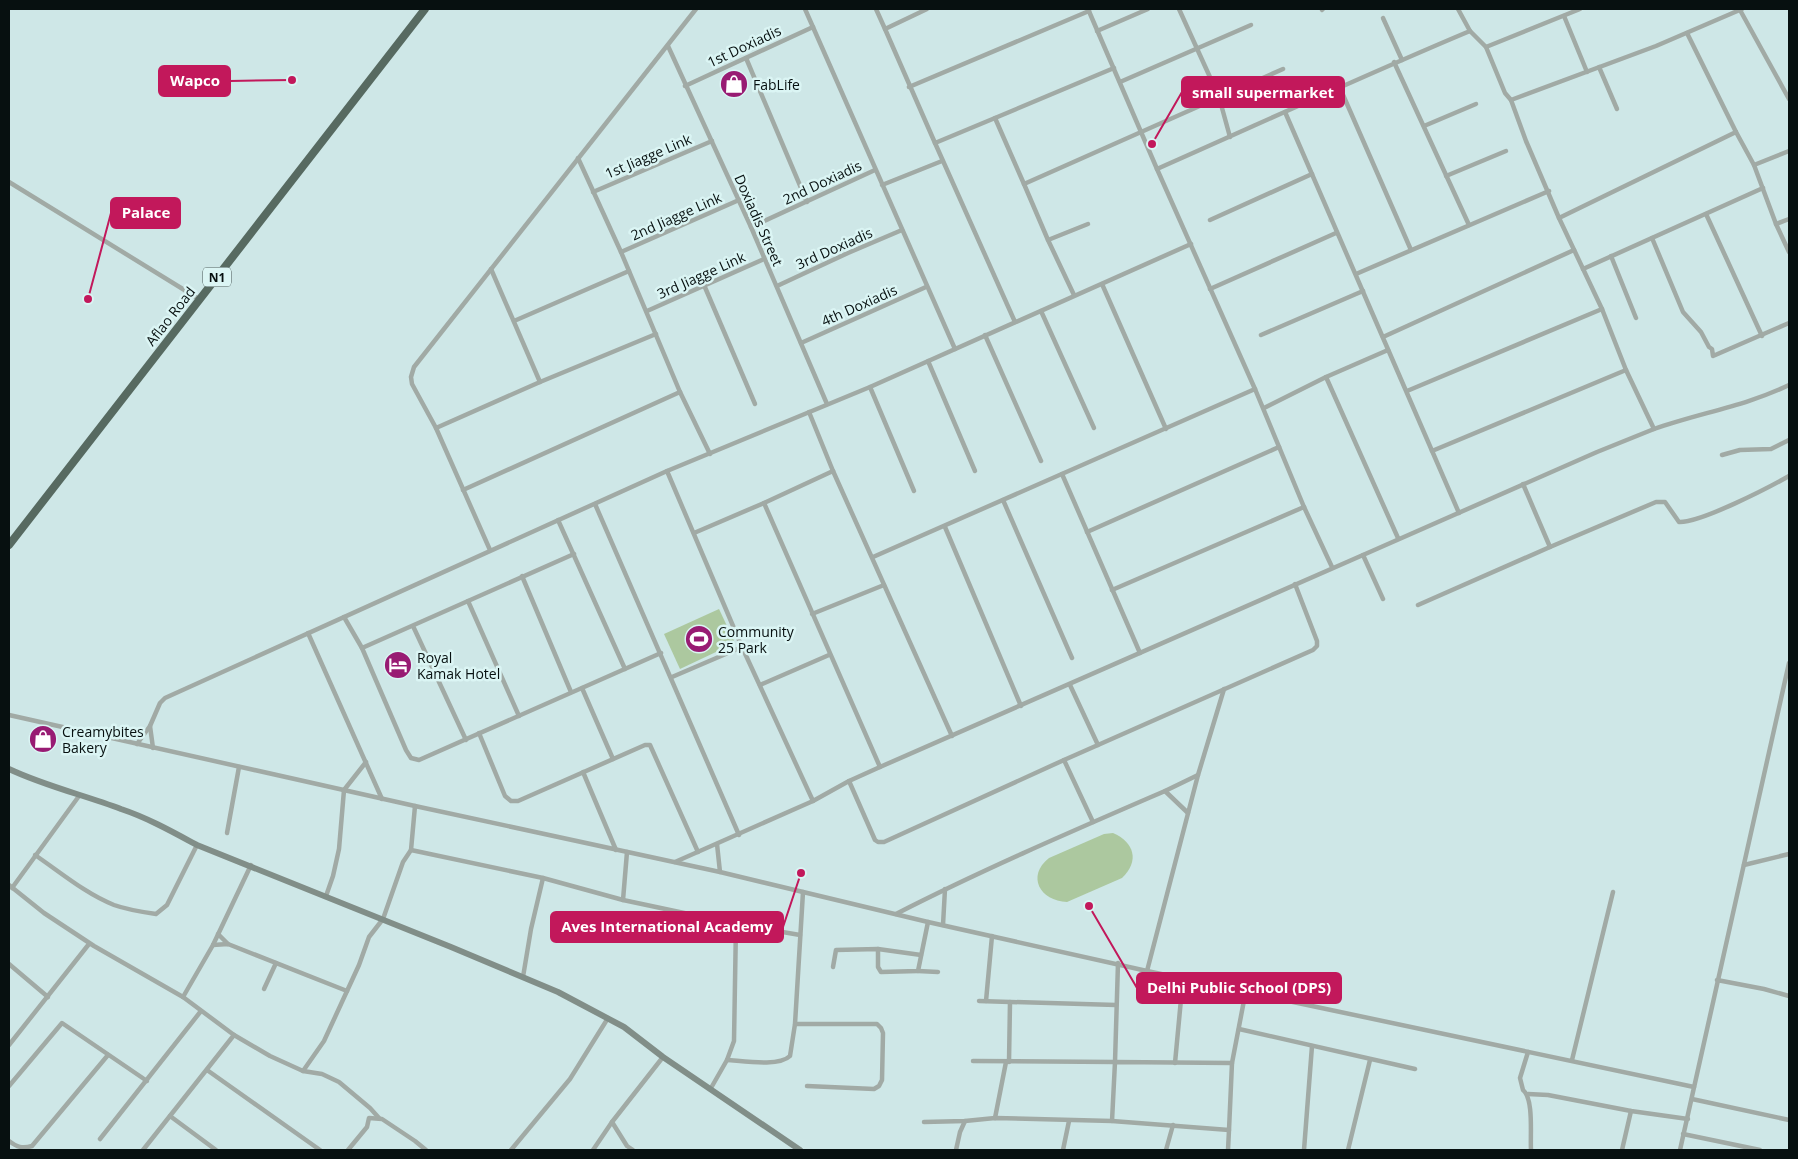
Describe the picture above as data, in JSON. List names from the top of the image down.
{
  "streets": {
    "highway": ["N1", "Aflao Road"],
    "street": [
      "1st Doxiadis",
      "1st Jiagge Link",
      "2nd Doxiadis",
      "2nd Jiagge Link",
      "Doxiadis Street",
      "3rd Doxiadis",
      "3rd Jiagge Link",
      "4th Doxiadis"
    ]
  },
  "crossings": [
    ["1st Doxiadis", "Doxiadis Street"],
    ["1st Jiagge Link", "Doxiadis Street"],
    ["2nd Doxiadis", "Doxiadis Street"],
    ["2nd Jiagge Link", "Doxiadis Street"],
    ["Doxiadis Street", "3rd Doxiadis"],
    ["Doxiadis Street", "3rd Jiagge Link"],
    ["Doxiadis Street", "4th Doxiadis"]
  ],
  "places": {
    "other": [
      "Wapco",
      "small supermarket",
      "Palace",
      "Aves International Academy",
      "Delhi Public School (DPS)"
    ],
    "shop": ["FabLife", "Creamybites Bakery"],
    "sports": ["Community 25 Park"],
    "hotel": ["Royal Kamak Hotel"]
  }
}
